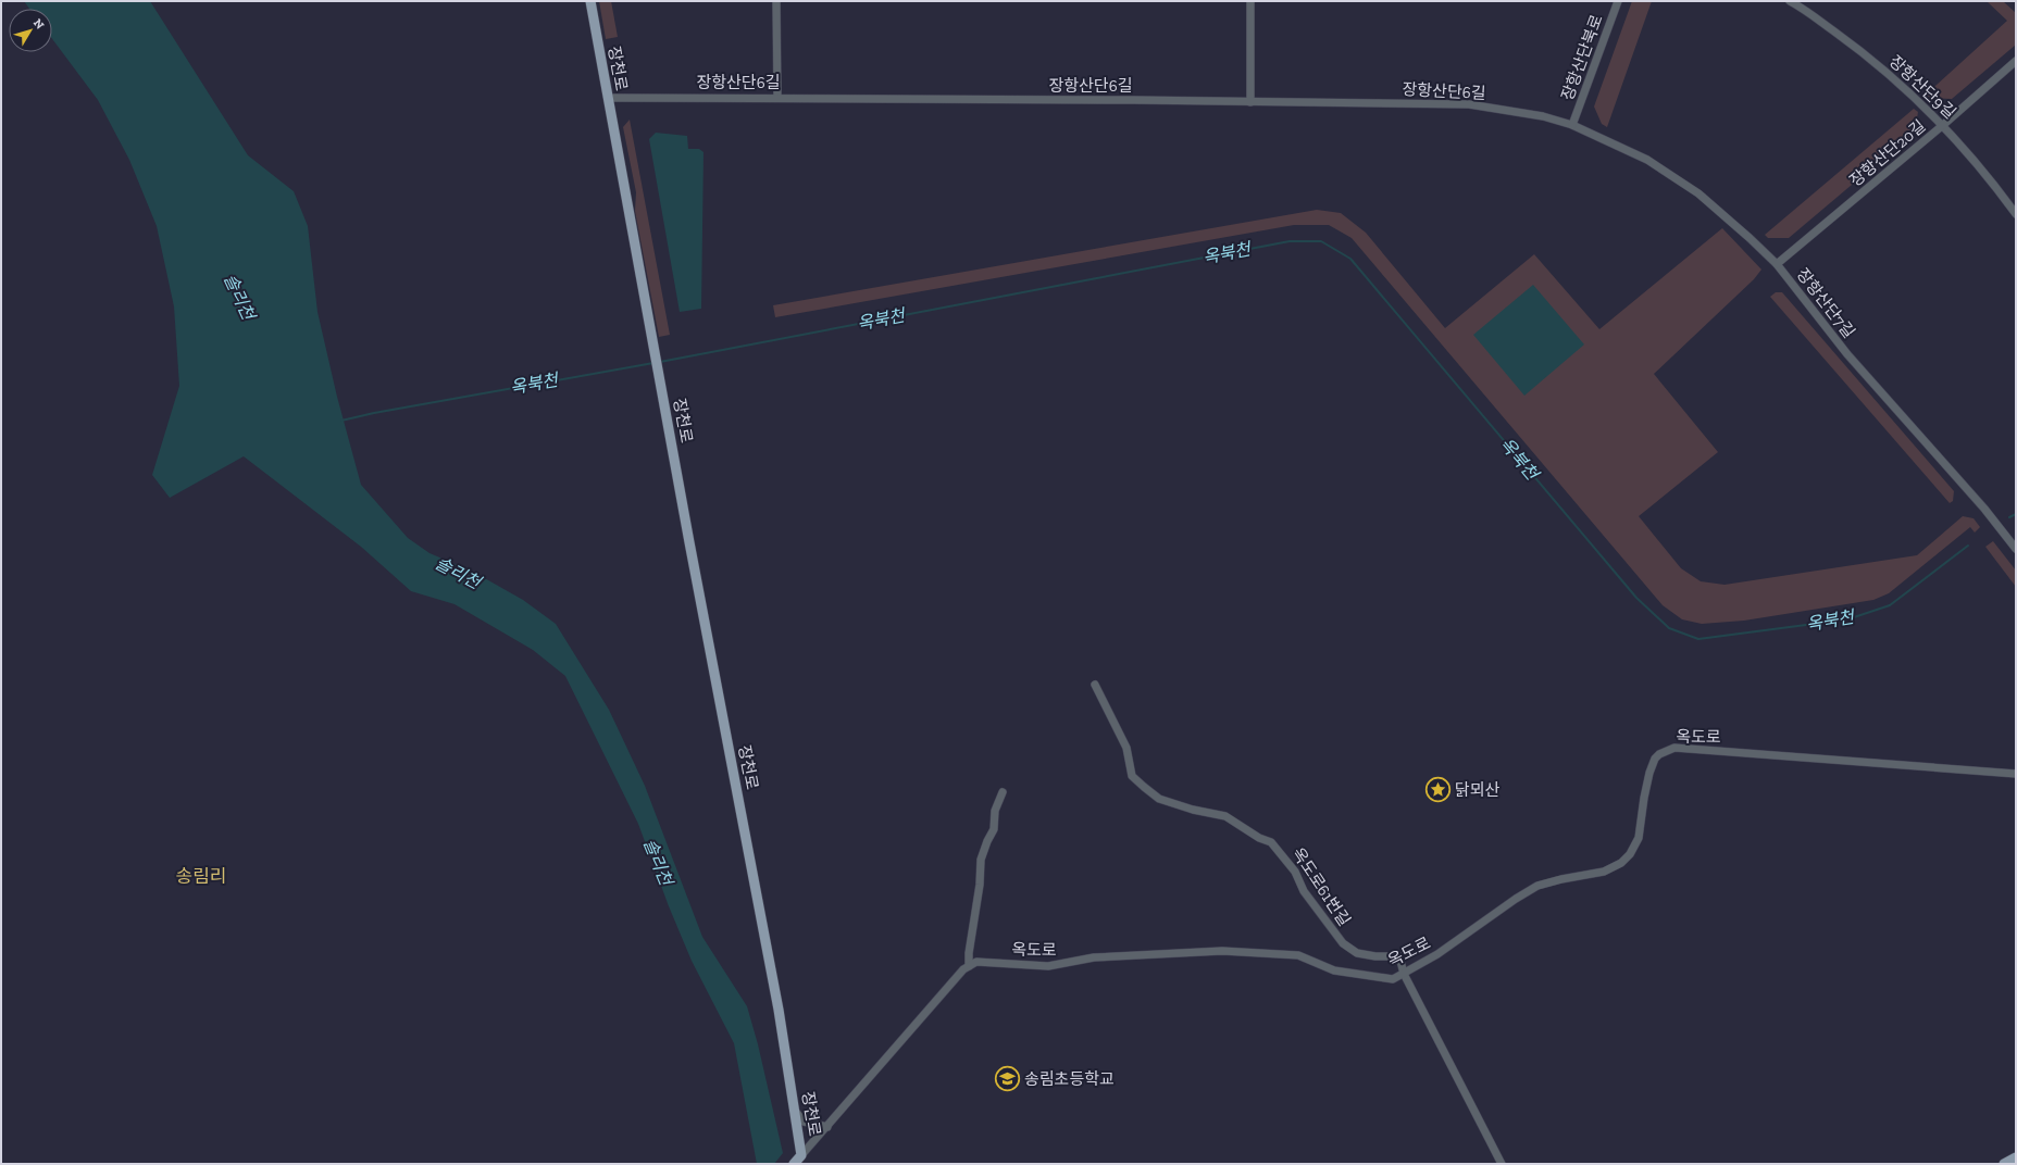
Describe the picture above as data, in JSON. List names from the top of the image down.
{
  "streets": {
    "main road": ["장천로"],
    "street": [
      "장항산단북로",
      "장항산단6길",
      "장항산단9길",
      "장항산단20길",
      "장항산단7길",
      "옥도로",
      "옥도로61번길"
    ]
  },
  "crossings": [
    ["장항산단북로", "장항산단6길"],
    ["장항산단북로", "장항산단7길"],
    ["장천로", "장항산단6길"],
    ["장항산단6길", "장항산단7길"],
    ["장항산단9길", "장항산단20길"],
    ["장항산단20길", "장항산단7길"],
    ["옥도로", "옥도로61번길"]
  ],
  "districts": ["송림리"],
  "water": ["옥북천", "솔리천"],
  "places": {
    "place": ["닭뫼산"],
    "school or university": ["송림초등학교"]
  },
  "north": "top right"
}
